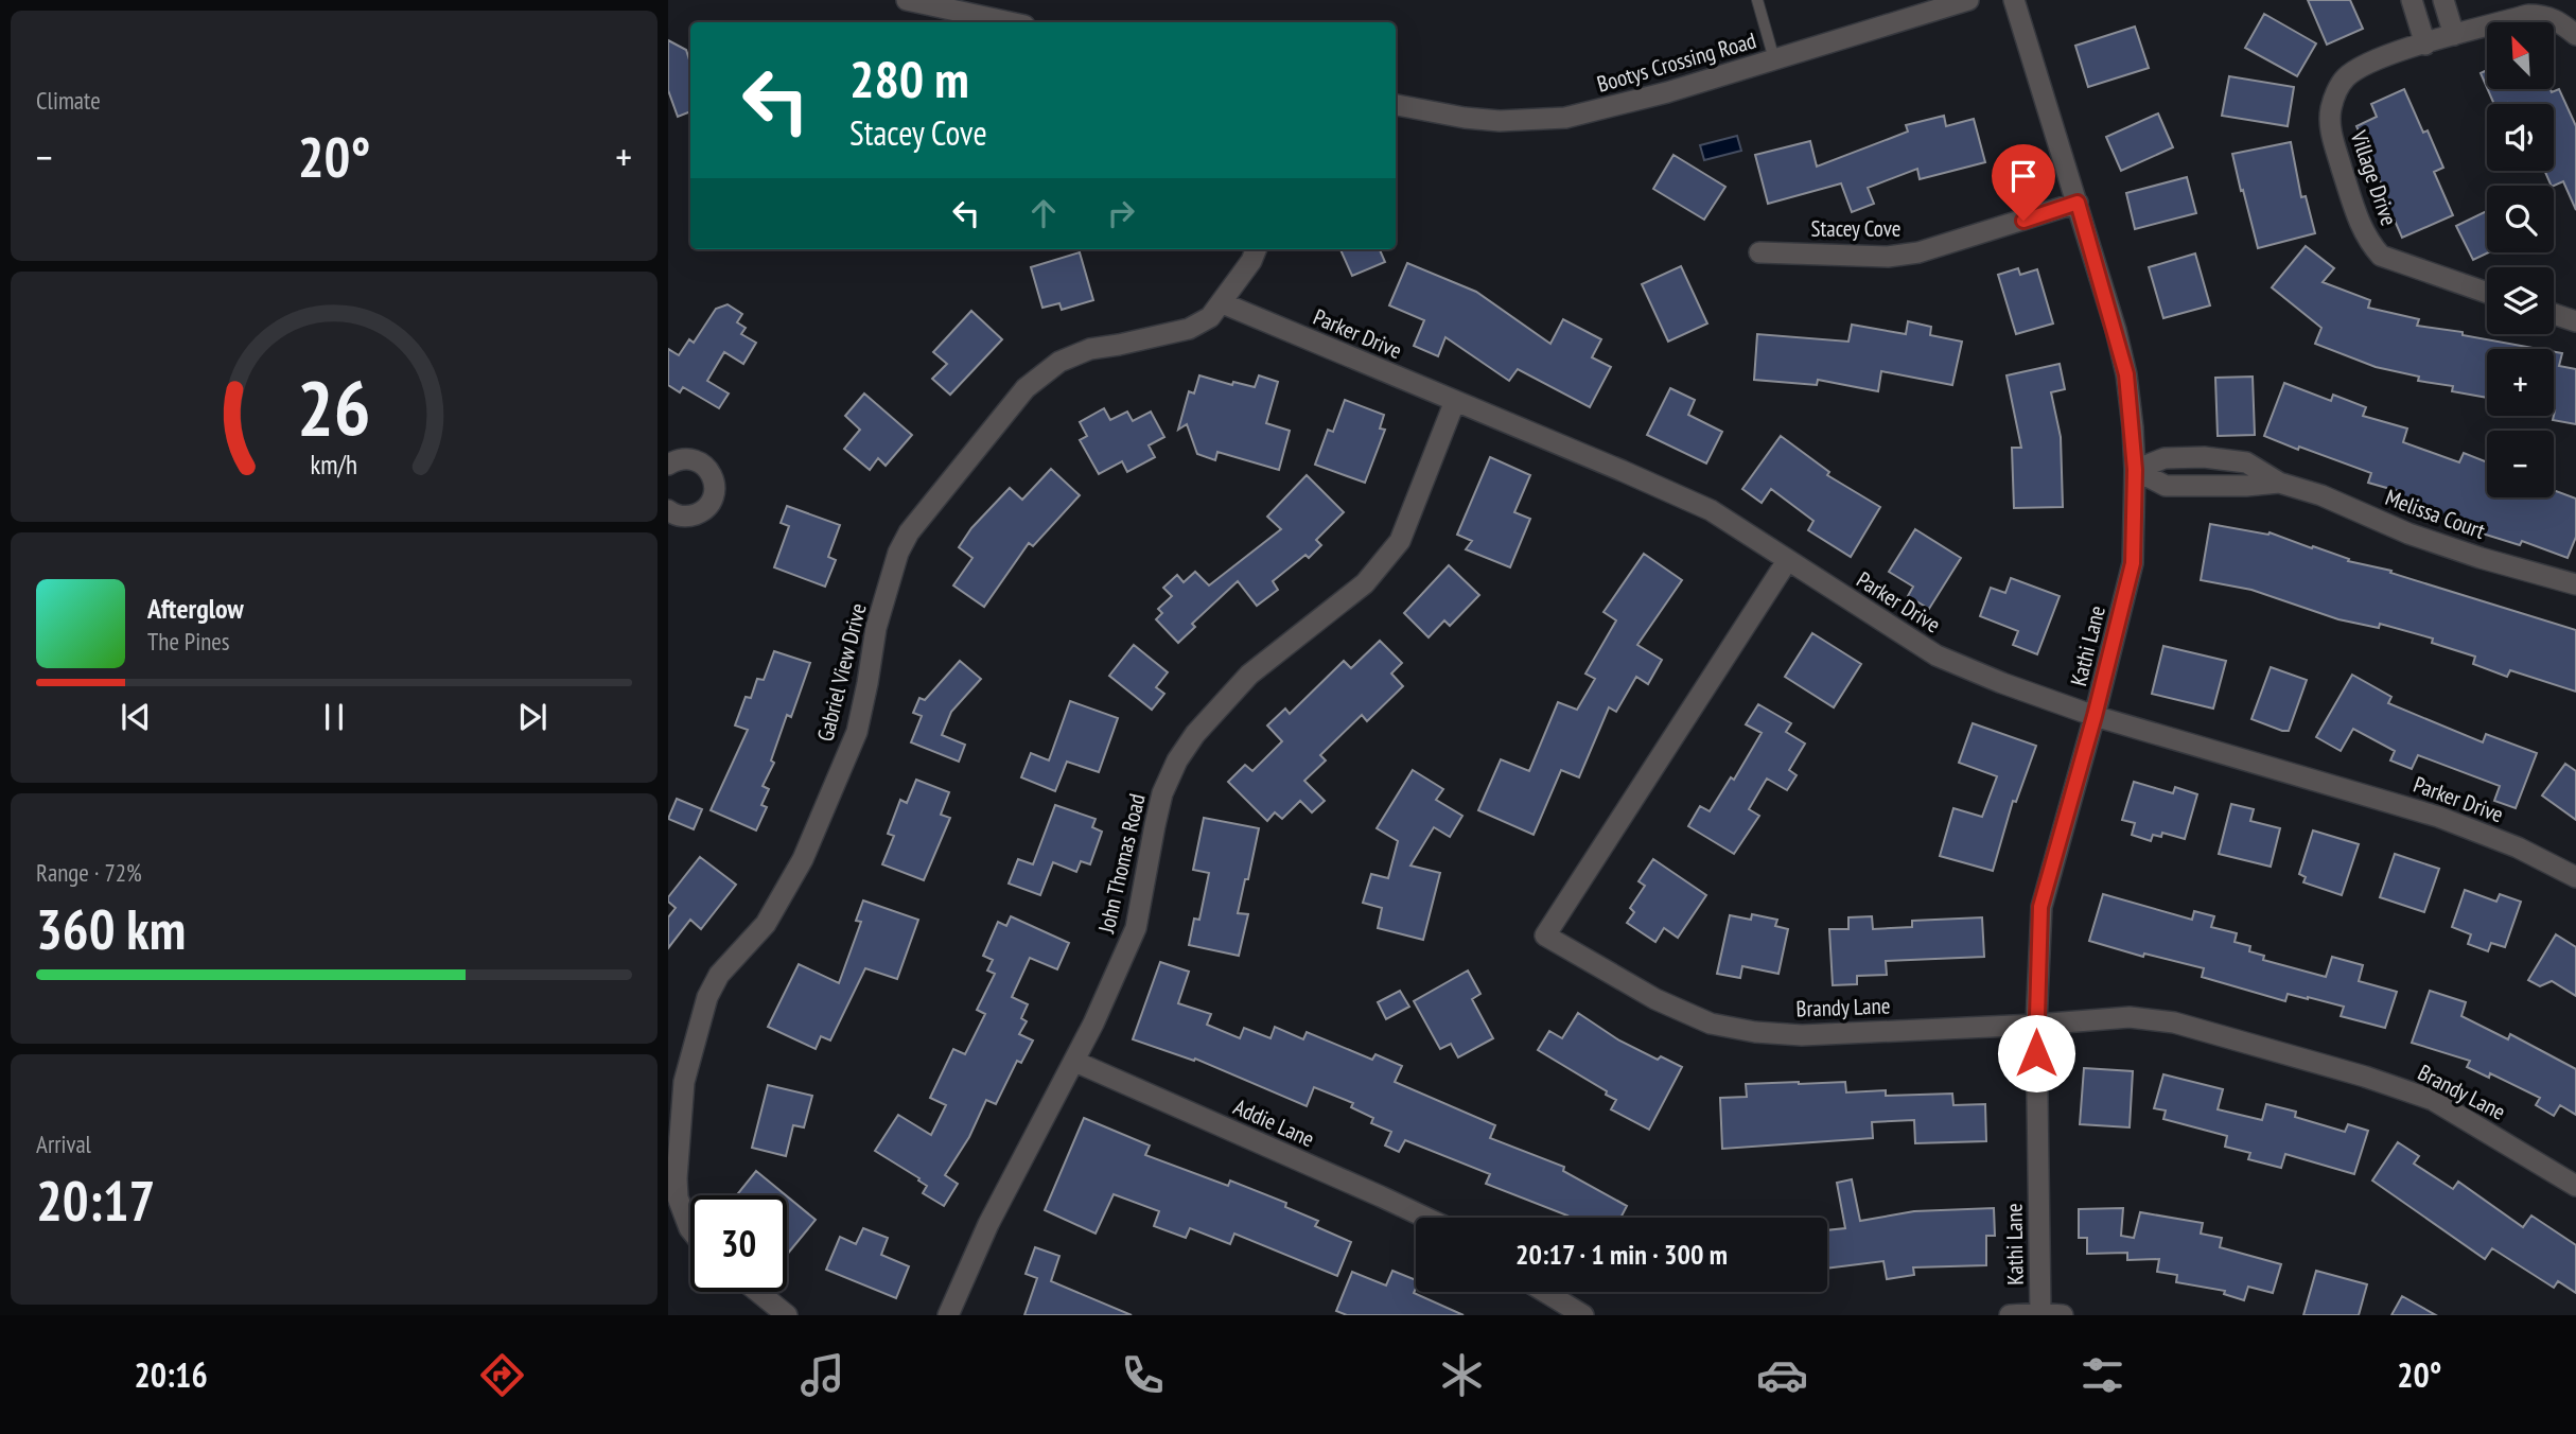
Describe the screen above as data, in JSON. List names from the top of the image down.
{
  "streets": {
    "street": [
      "Bootys Crossing Road",
      "Village Drive",
      "Stacey Cove",
      "Parker Drive",
      "Melissa Court",
      "Kathi Lane",
      "Gabriel View Drive",
      "John Thomas Road",
      "Brandy Lane",
      "Addie Lane"
    ]
  },
  "crossings": [
    ["Stacey Cove", "Kathi Lane"],
    ["Parker Drive", "Kathi Lane"],
    ["Parker Drive", "Gabriel View Drive"],
    ["Parker Drive", "John Thomas Road"],
    ["Parker Drive", "Brandy Lane"],
    ["Melissa Court", "Kathi Lane"],
    ["Kathi Lane", "Brandy Lane"],
    ["John Thomas Road", "Addie Lane"]
  ],
  "north": "top left",
  "page": {
    "tile": [
      "Climate",
      ["Range · 72%", "360 km"],
      ["Arrival", "20:17"]
    ],
    "map_buttons": ["+", "−"],
    "turn": ["280 m", "Stacey Cove"],
    "heat": ["−", "20°", "+"],
    "song": ["Afterglow", "The Pines"],
    "limit": "30",
    "trip": "20:17 · 1 min · 300 m",
    "tabs": ["20:16", "20°"],
    "gauge": ["26", "km/h"]
  }
}
